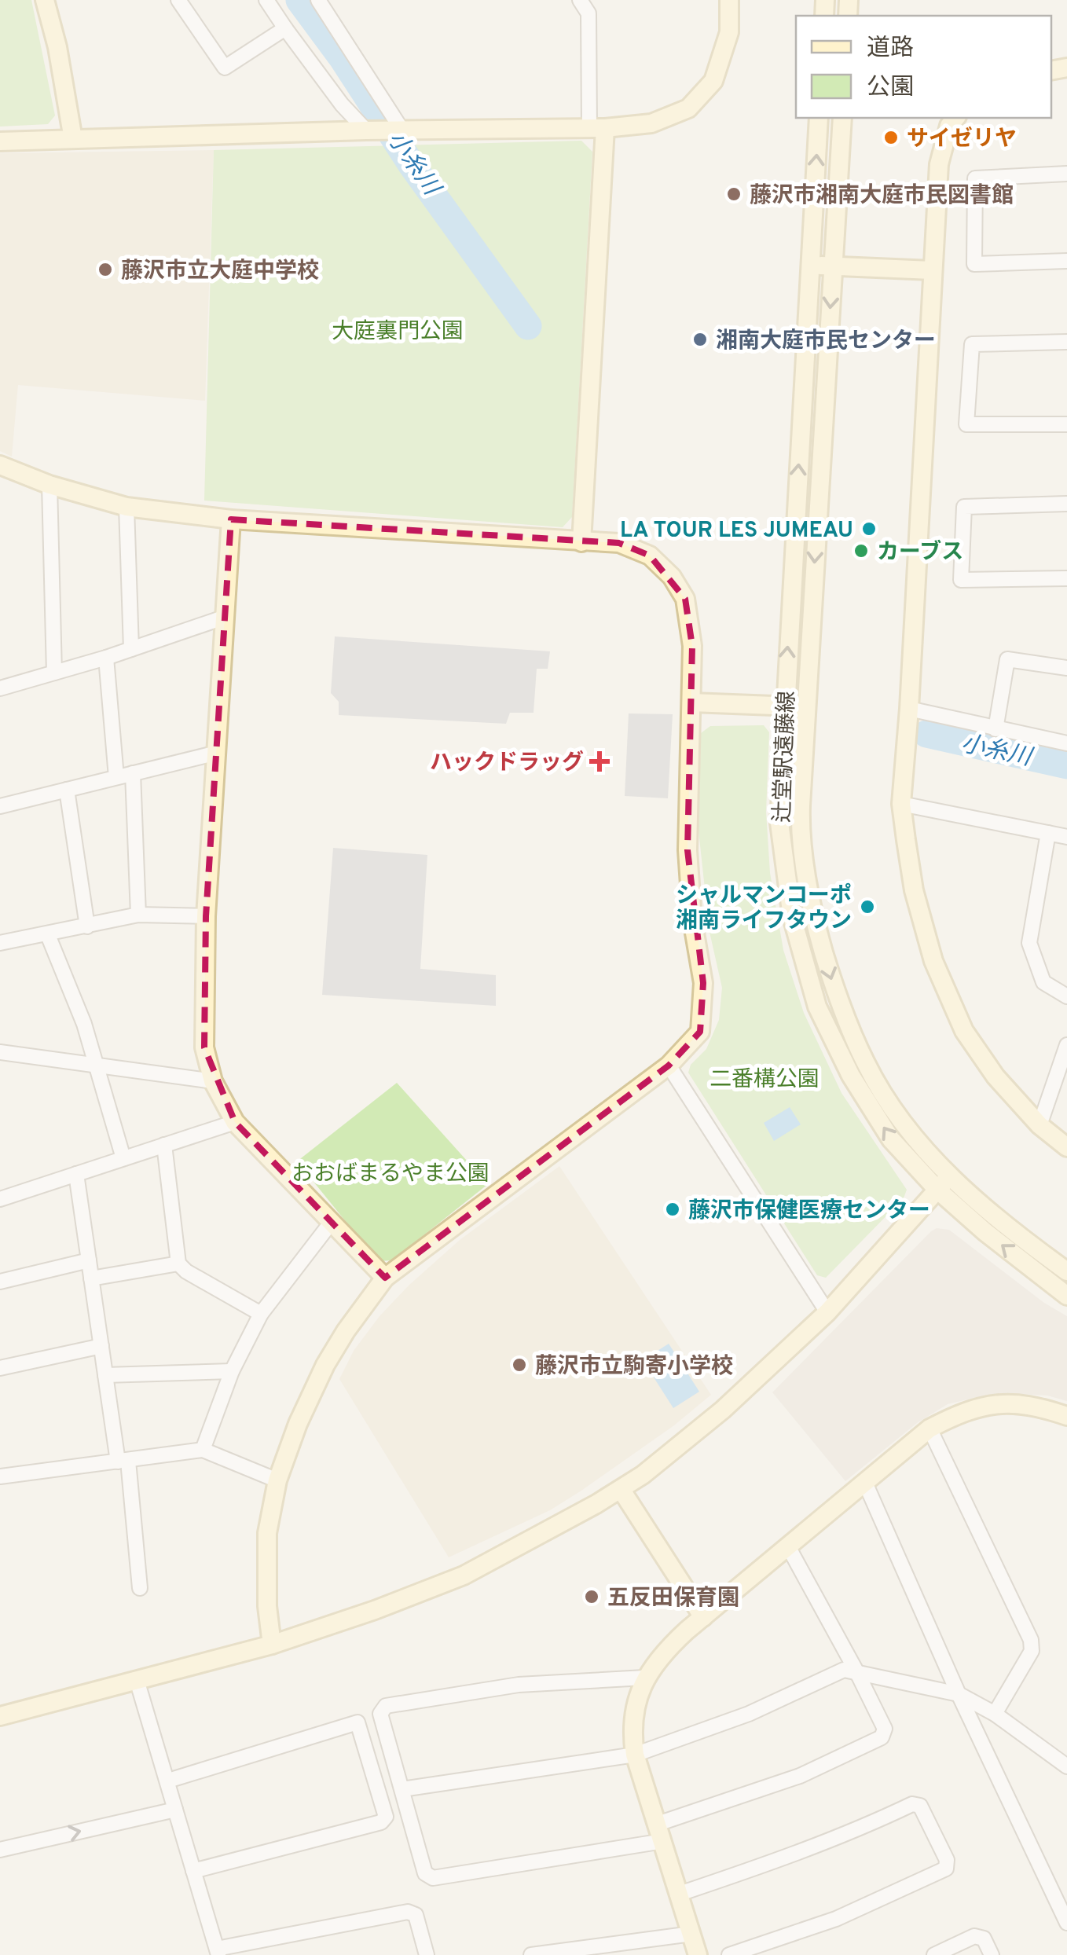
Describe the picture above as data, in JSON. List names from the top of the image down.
{
  "streets": {
    "street": ["辻堂駅遠藤線"]
  },
  "water": ["小糸川"],
  "parks": ["大庭裏門公園", "二番構公園", "おおばまるやま公園"],
  "places": {
    "other": [
      "サイゼリヤ",
      "藤沢市湘南大庭市民図書館",
      "藤沢市立大庭中学校",
      "湘南大庭市民センター",
      "LA TOUR LES JUMEAU",
      "カーブス",
      "シャルマンコーポ 湘南ライフタウン",
      "藤沢市保健医療センター",
      "藤沢市立駒寄小学校",
      "五反田保育園"
    ],
    "health": ["ハックドラッグ"]
  },
  "legend": ["道路", "公園"]
}
